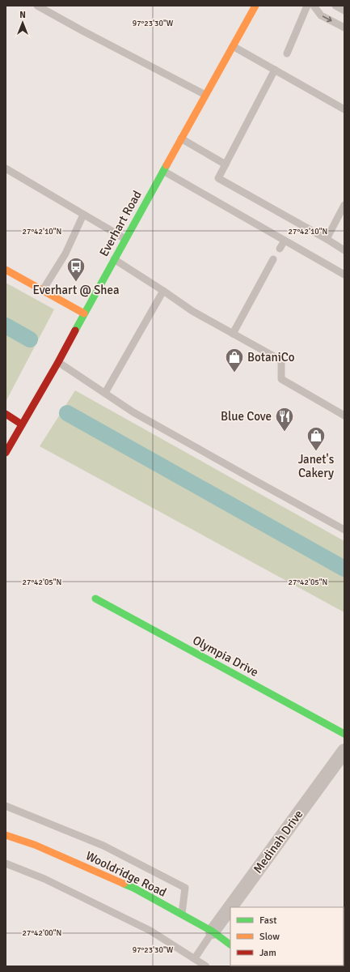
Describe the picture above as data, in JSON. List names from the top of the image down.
{
  "streets": {
    "street": [
      "Everhart Road",
      "Olympia Drive",
      "Medinah Drive",
      "Wooldridge Road"
    ]
  },
  "crossings": [
    ["Medinah Drive", "Wooldridge Road"]
  ],
  "places": {
    "bus stop": ["Everhart @ Shea"],
    "shop": ["BotaniCo", "Janet's Cakery"],
    "restaurant": ["Blue Cove"]
  },
  "legend": ["Fast", "Slow", "Jam"],
  "north": "top",
  "coordinates": [
    "97°23'30\"W",
    "27°42'10\"N",
    "27°42'05\"N",
    "27°42'00\"N"
  ]
}
